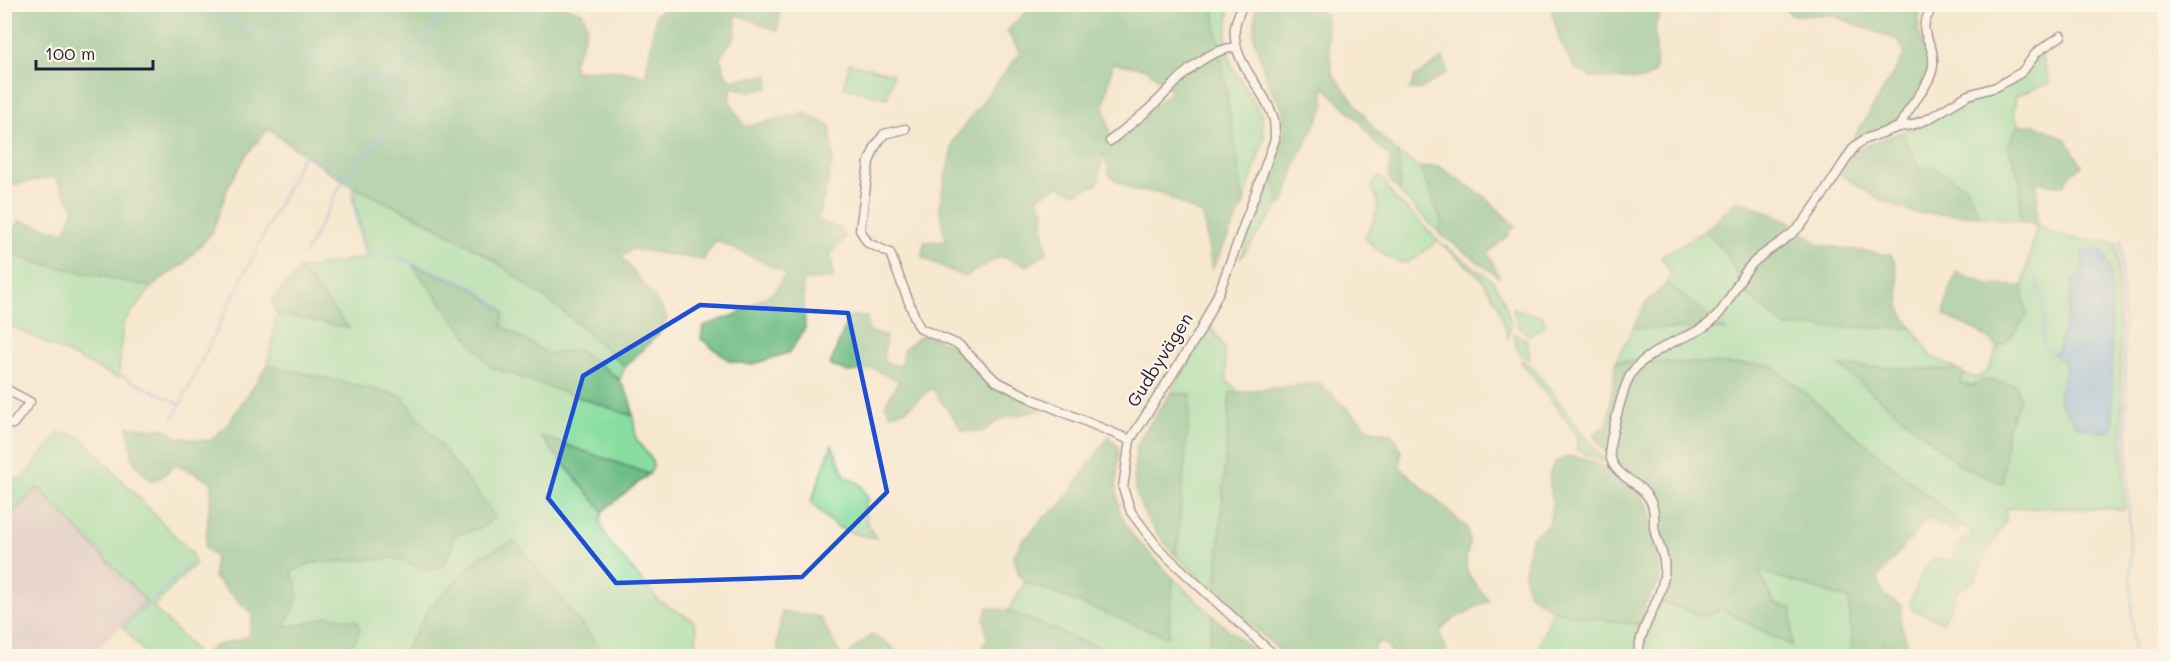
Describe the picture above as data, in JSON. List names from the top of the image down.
{
  "streets": {
    "street": ["Gudbyvägen"]
  },
  "scale_bar": "100 m"
}
